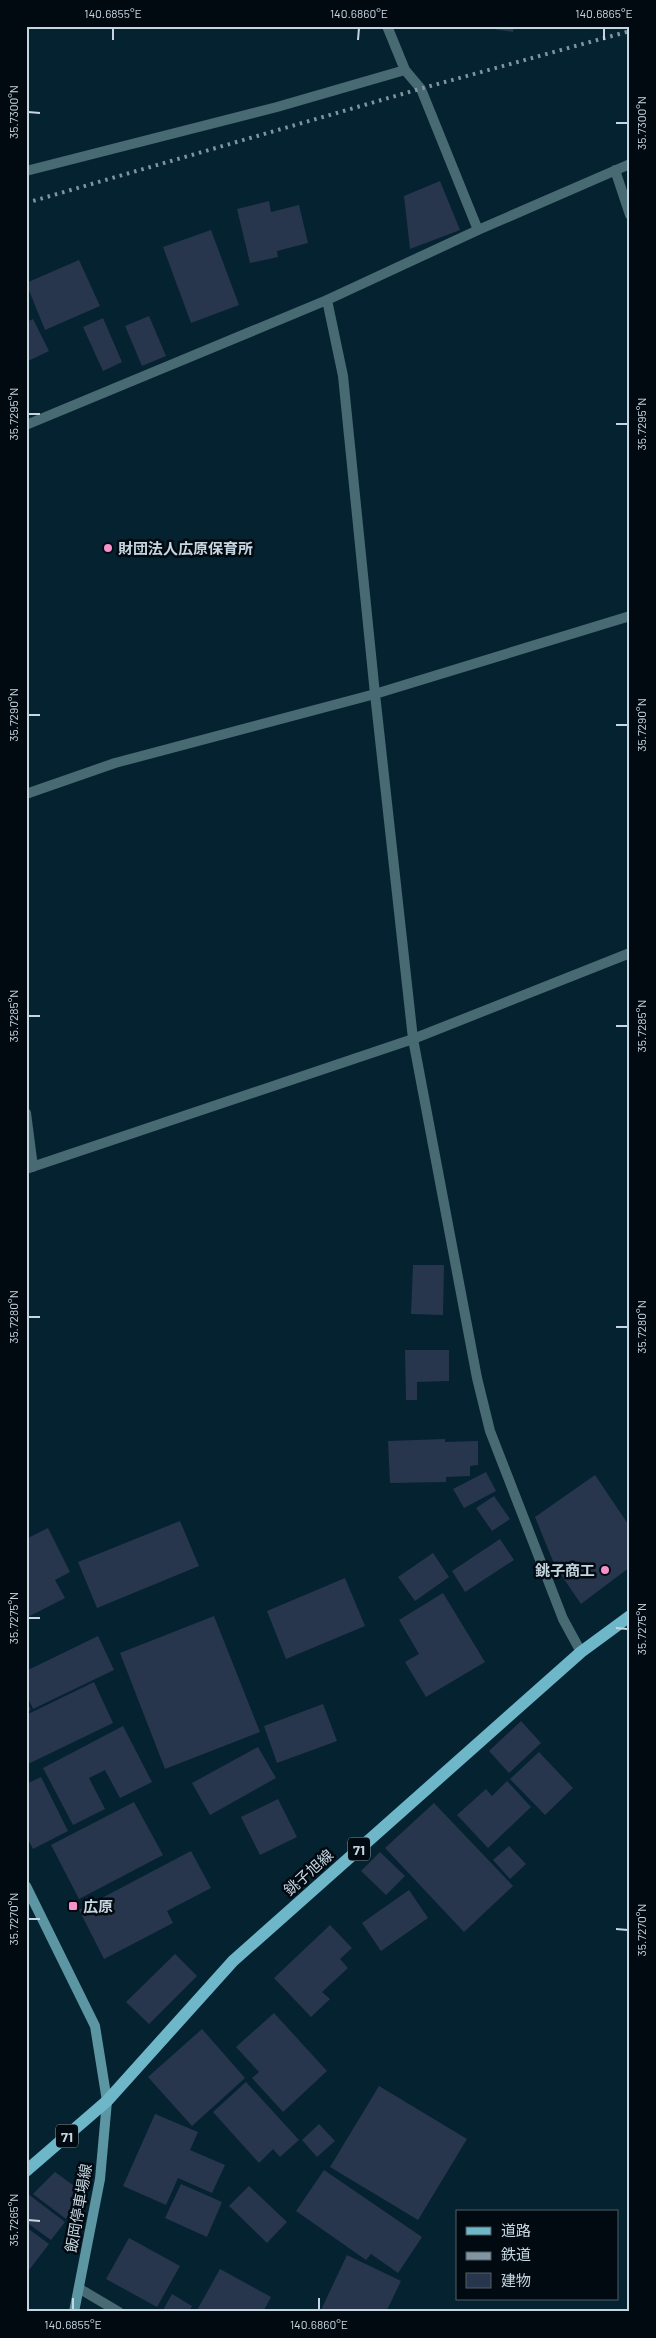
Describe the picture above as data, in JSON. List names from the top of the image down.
{
  "streets": {
    "main road": ["71", "銚子旭線", "飯岡停車場線"]
  },
  "crossings": [
    ["銚子旭線", "飯岡停車場線"]
  ],
  "places": {
    "other": ["財団法人広原保育所", "銚子商工"],
    "transit": ["広原"]
  },
  "legend": ["道路", "鉄道", "建物"],
  "coordinates": [
    "140.6855°E",
    "140.6860°E",
    "140.6865°E",
    "35.7300°N",
    "35.7295°N",
    "35.7290°N",
    "35.7285°N",
    "35.7280°N",
    "35.7275°N",
    "35.7270°N",
    "35.7265°N"
  ]
}
